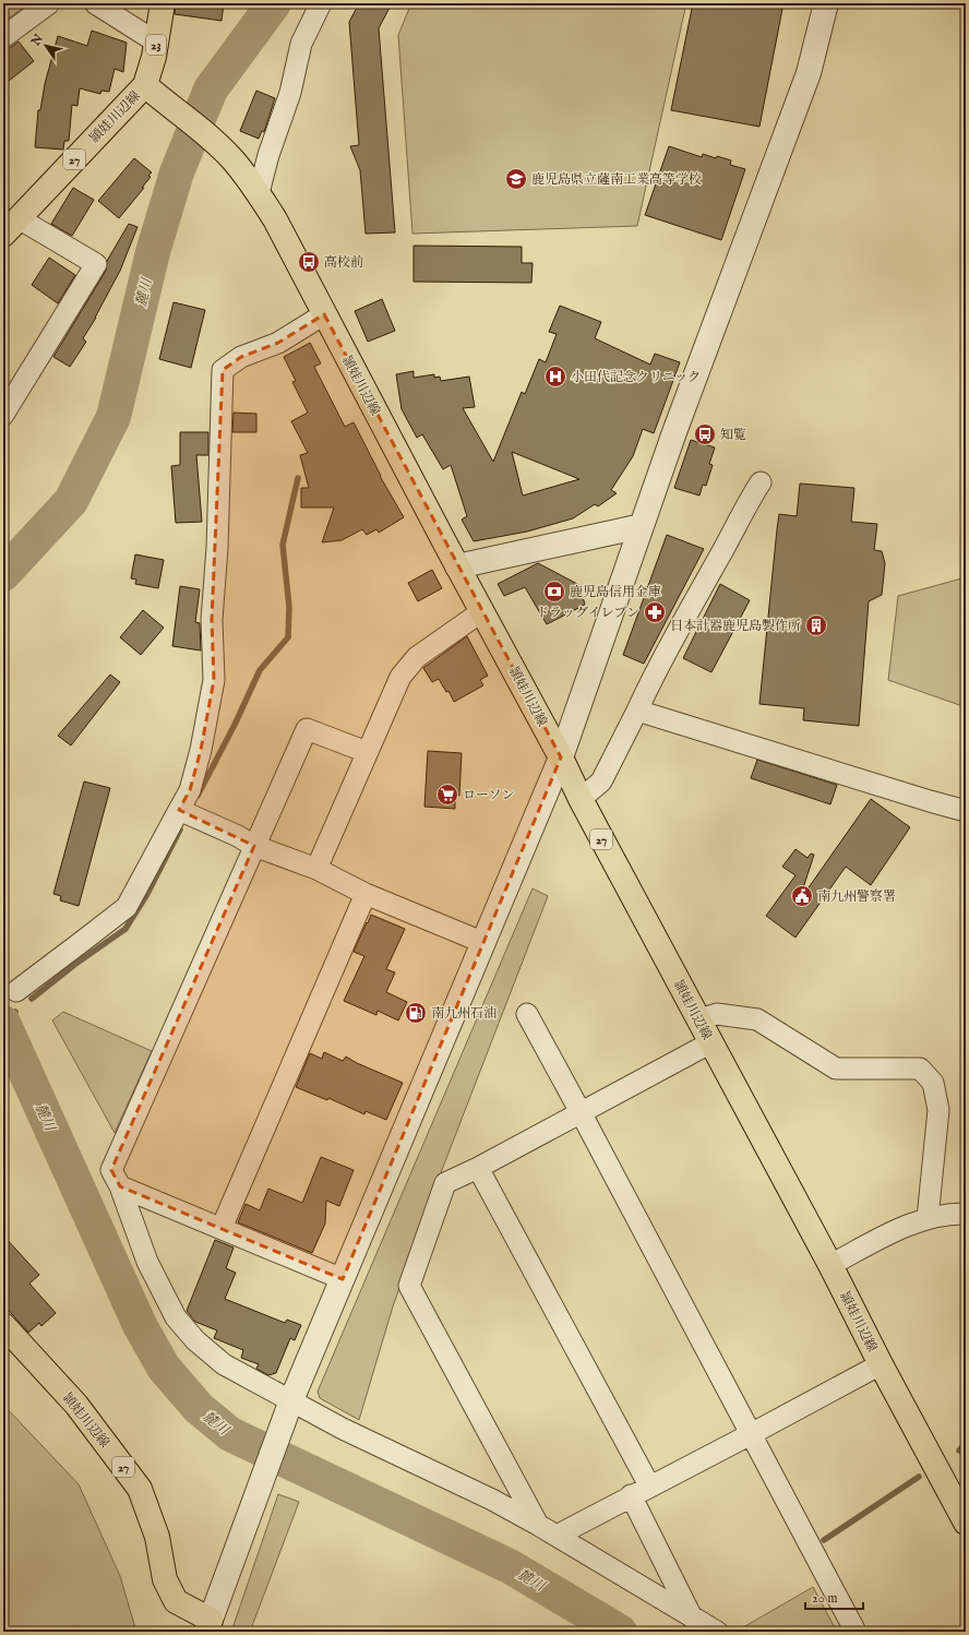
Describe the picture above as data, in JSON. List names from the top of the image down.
{
  "streets": {
    "main road": ["23", "頴娃川辺線", "27"]
  },
  "crossings": [
    ["23", "頴娃川辺線"]
  ],
  "water": ["麓川"],
  "places": {
    "school or university": ["鹿児島県立薩南工業高等学校"],
    "bus stop": ["高校前", "知覧"],
    "hospital": ["小田代記念クリニック"],
    "bank": ["鹿児島信用金庫"],
    "pharmacy": ["ドラッグイレブン"],
    "building": ["日本計器鹿児島製作所"],
    "supermarket": ["ローソン"],
    "public building": ["南九州警察署"],
    "fuel station": ["南九州石油"]
  },
  "scale_bar": "20 m",
  "north": "top left"
}
